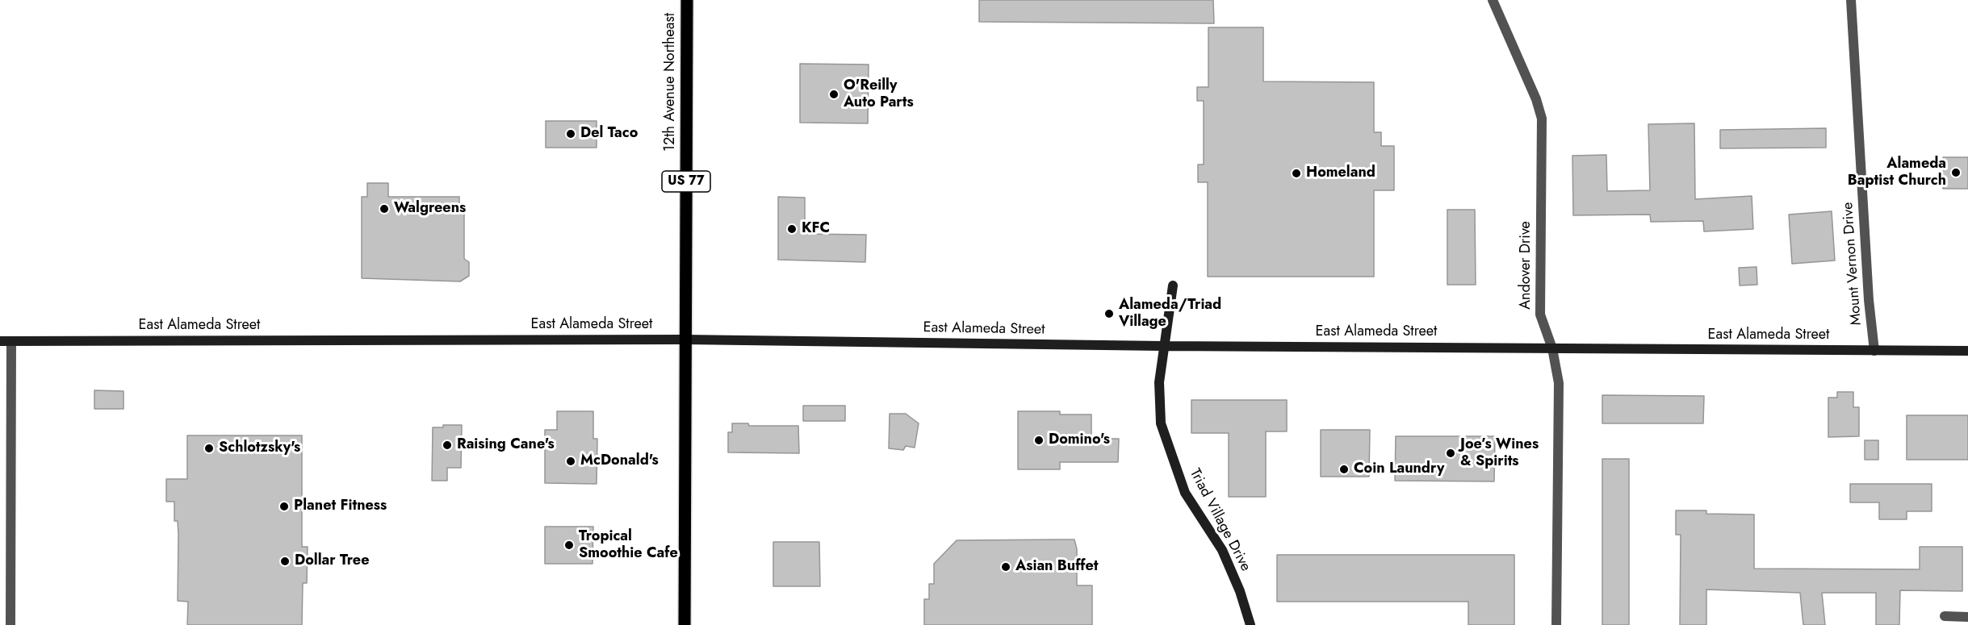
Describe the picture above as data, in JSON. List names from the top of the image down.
{
  "streets": {
    "main road": ["12th Avenue Northeast", "US 77"],
    "street": [
      "Mount Vernon Drive",
      "Andover Drive",
      "East Alameda Street",
      "Triad Village Drive"
    ]
  },
  "crossings": [
    ["12th Avenue Northeast", "US 77"],
    ["12th Avenue Northeast", "East Alameda Street"],
    ["US 77", "East Alameda Street"],
    ["Mount Vernon Drive", "East Alameda Street"],
    ["Andover Drive", "East Alameda Street"],
    ["East Alameda Street", "Triad Village Drive"]
  ],
  "places": [
    "O'Reilly Auto Parts",
    "Del Taco",
    "Alameda Baptist Church",
    "Homeland",
    "Walgreens",
    "KFC",
    "Alameda/Triad Village",
    "Domino's",
    "Raising Cane's",
    "Schlotzsky's",
    "Joe’s Wines & Spirits",
    "McDonald's",
    "Coin Laundry",
    "Planet Fitness",
    "Tropical Smoothie Cafe",
    "Dollar Tree",
    "Asian Buffet"
  ]
}
